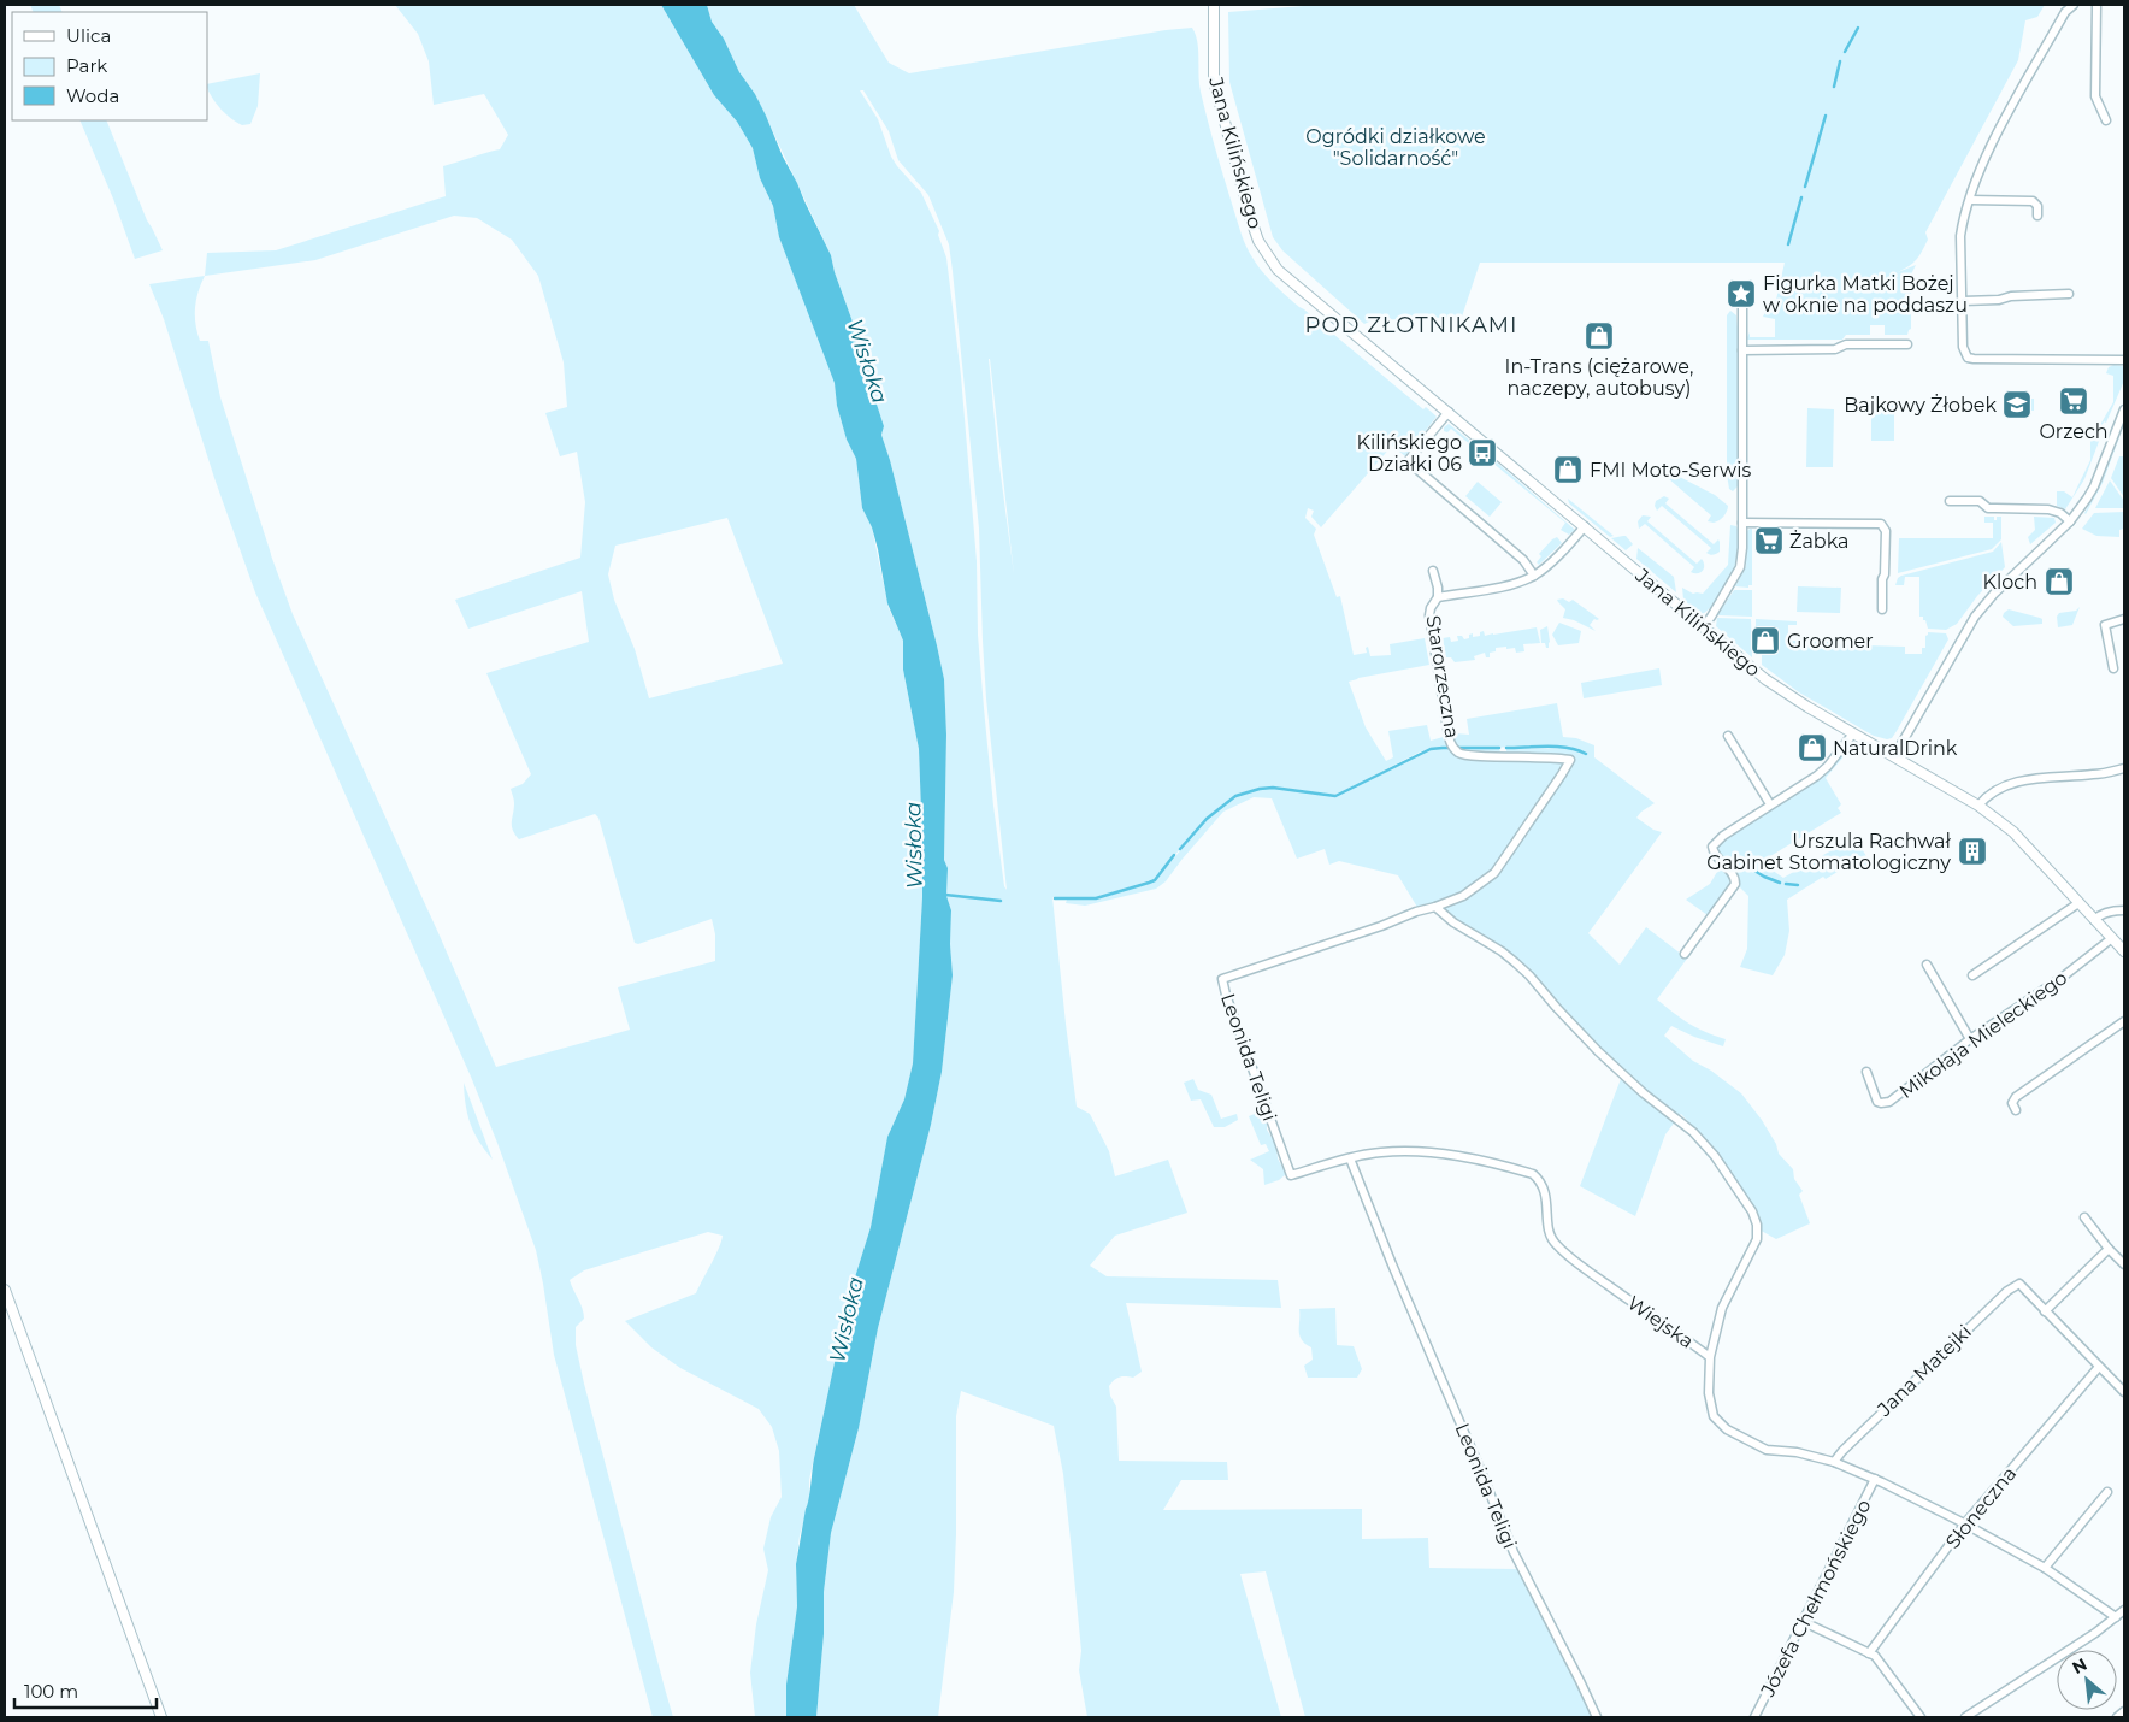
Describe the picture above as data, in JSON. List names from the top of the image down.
{
  "streets": {
    "street": [
      "Jana Kilińskiego",
      "Starorzeczna",
      "Mikołaja Mieleckiego",
      "Leonida Teligi",
      "Wiejska",
      "Jana Matejki",
      "Słoneczna",
      "Józefa Chełmońskiego"
    ]
  },
  "crossings": [
    ["Jana Kilińskiego", "Starorzeczna"],
    ["Jana Kilińskiego", "Mikołaja Mieleckiego"],
    ["Starorzeczna", "Leonida Teligi"],
    ["Leonida Teligi", "Wiejska"],
    ["Wiejska", "Jana Matejki"],
    ["Wiejska", "Słoneczna"],
    ["Wiejska", "Józefa Chełmońskiego"]
  ],
  "districts": ["POD ZŁOTNIKAMI"],
  "water": ["Wisłoka"],
  "parks": ["Ogródki działkowe \"Solidarność\""],
  "places": {
    "place": ["Figurka Matki Bożej w oknie na poddaszu"],
    "shop": [
      "In-Trans (ciężarowe, naczepy, autobusy)",
      "FMI Moto-Serwis",
      "Kloch",
      "Groomer",
      "NaturalDrink"
    ],
    "supermarket": ["Orzech", "Żabka"],
    "school or university": ["Bajkowy Żłobek"],
    "bus stop": ["Kilińskiego Działki 06"],
    "building": ["Urszula Rachwał Gabinet Stomatologiczny"]
  },
  "legend": ["Ulica", "Park", "Woda"],
  "scale_bar": "100 m",
  "north": "top left"
}
